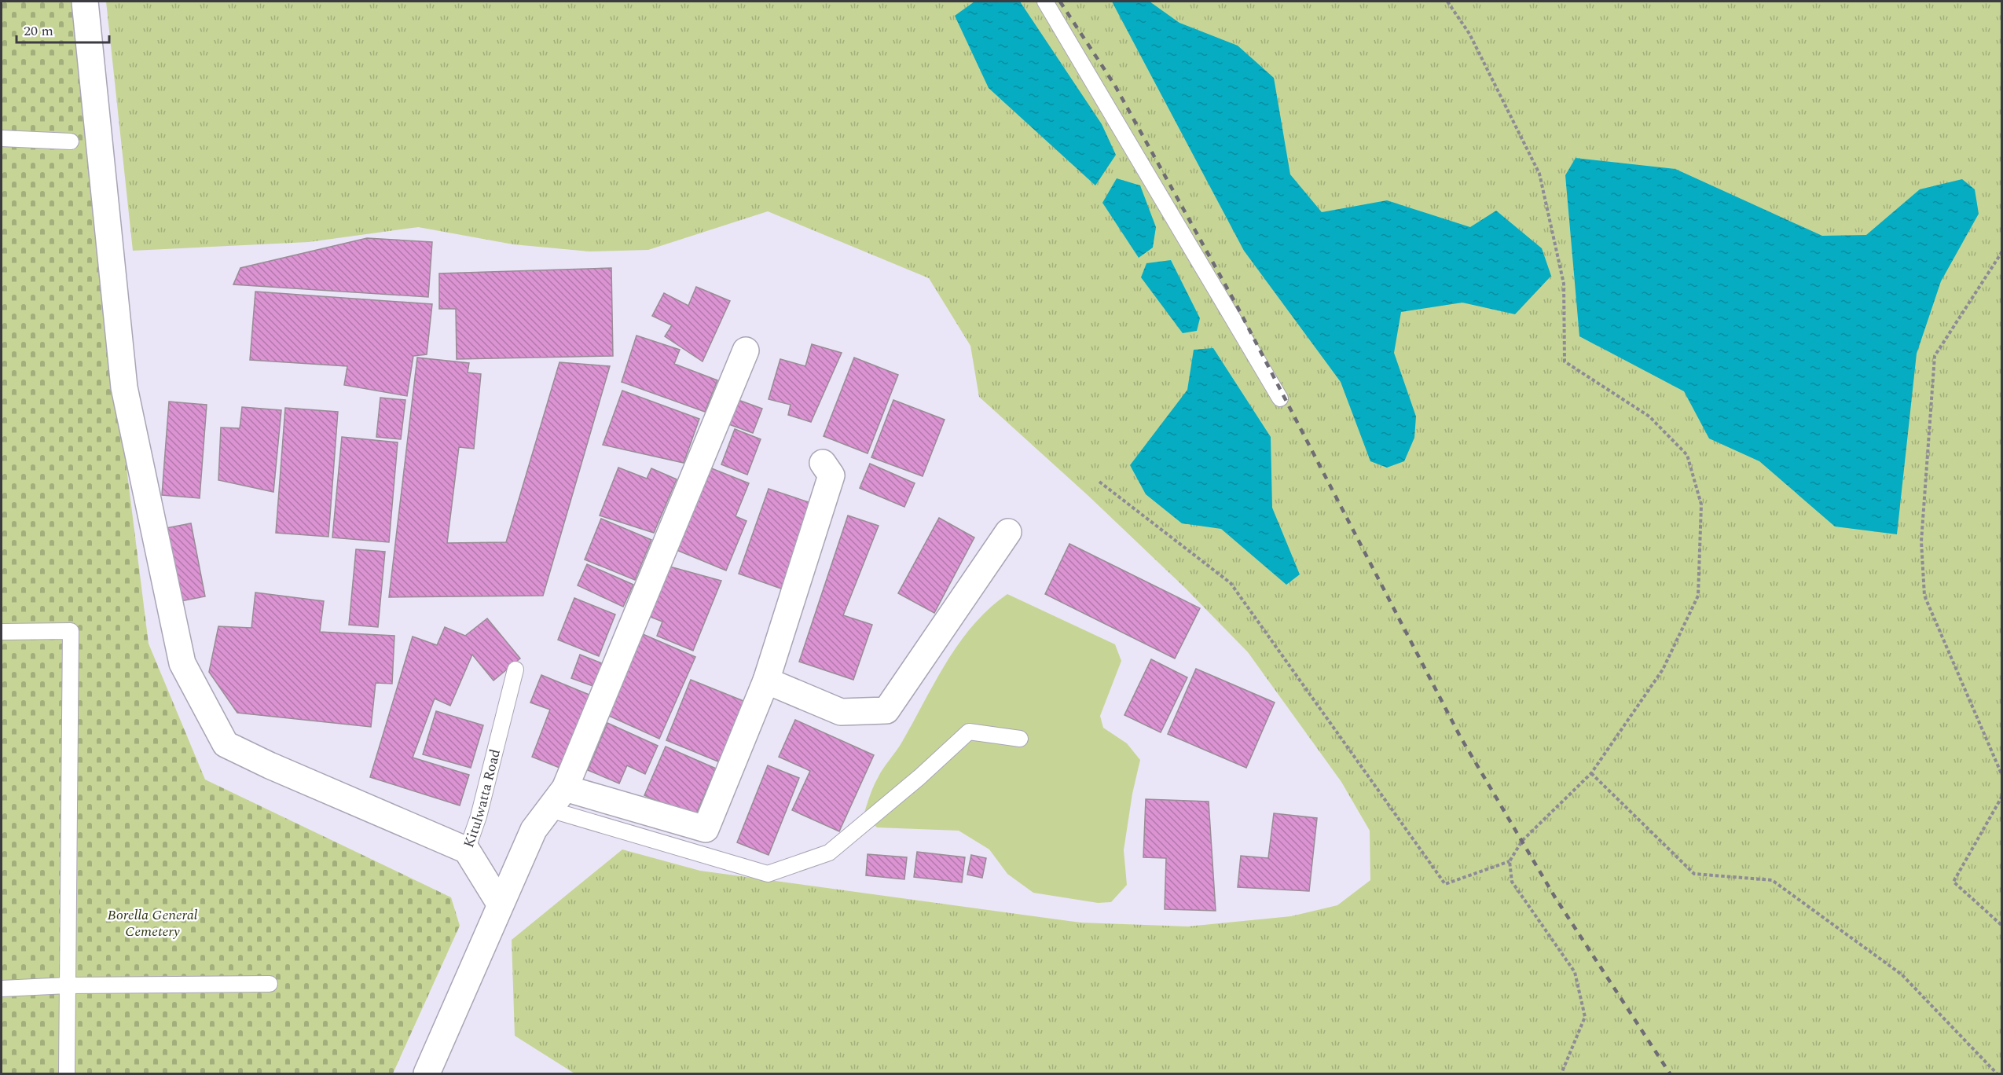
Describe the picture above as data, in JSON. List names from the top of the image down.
{
  "streets": {
    "street": ["Kitulwatta Road"]
  },
  "parks": ["Borella General Cemetery"],
  "scale_bar": "20 m"
}
